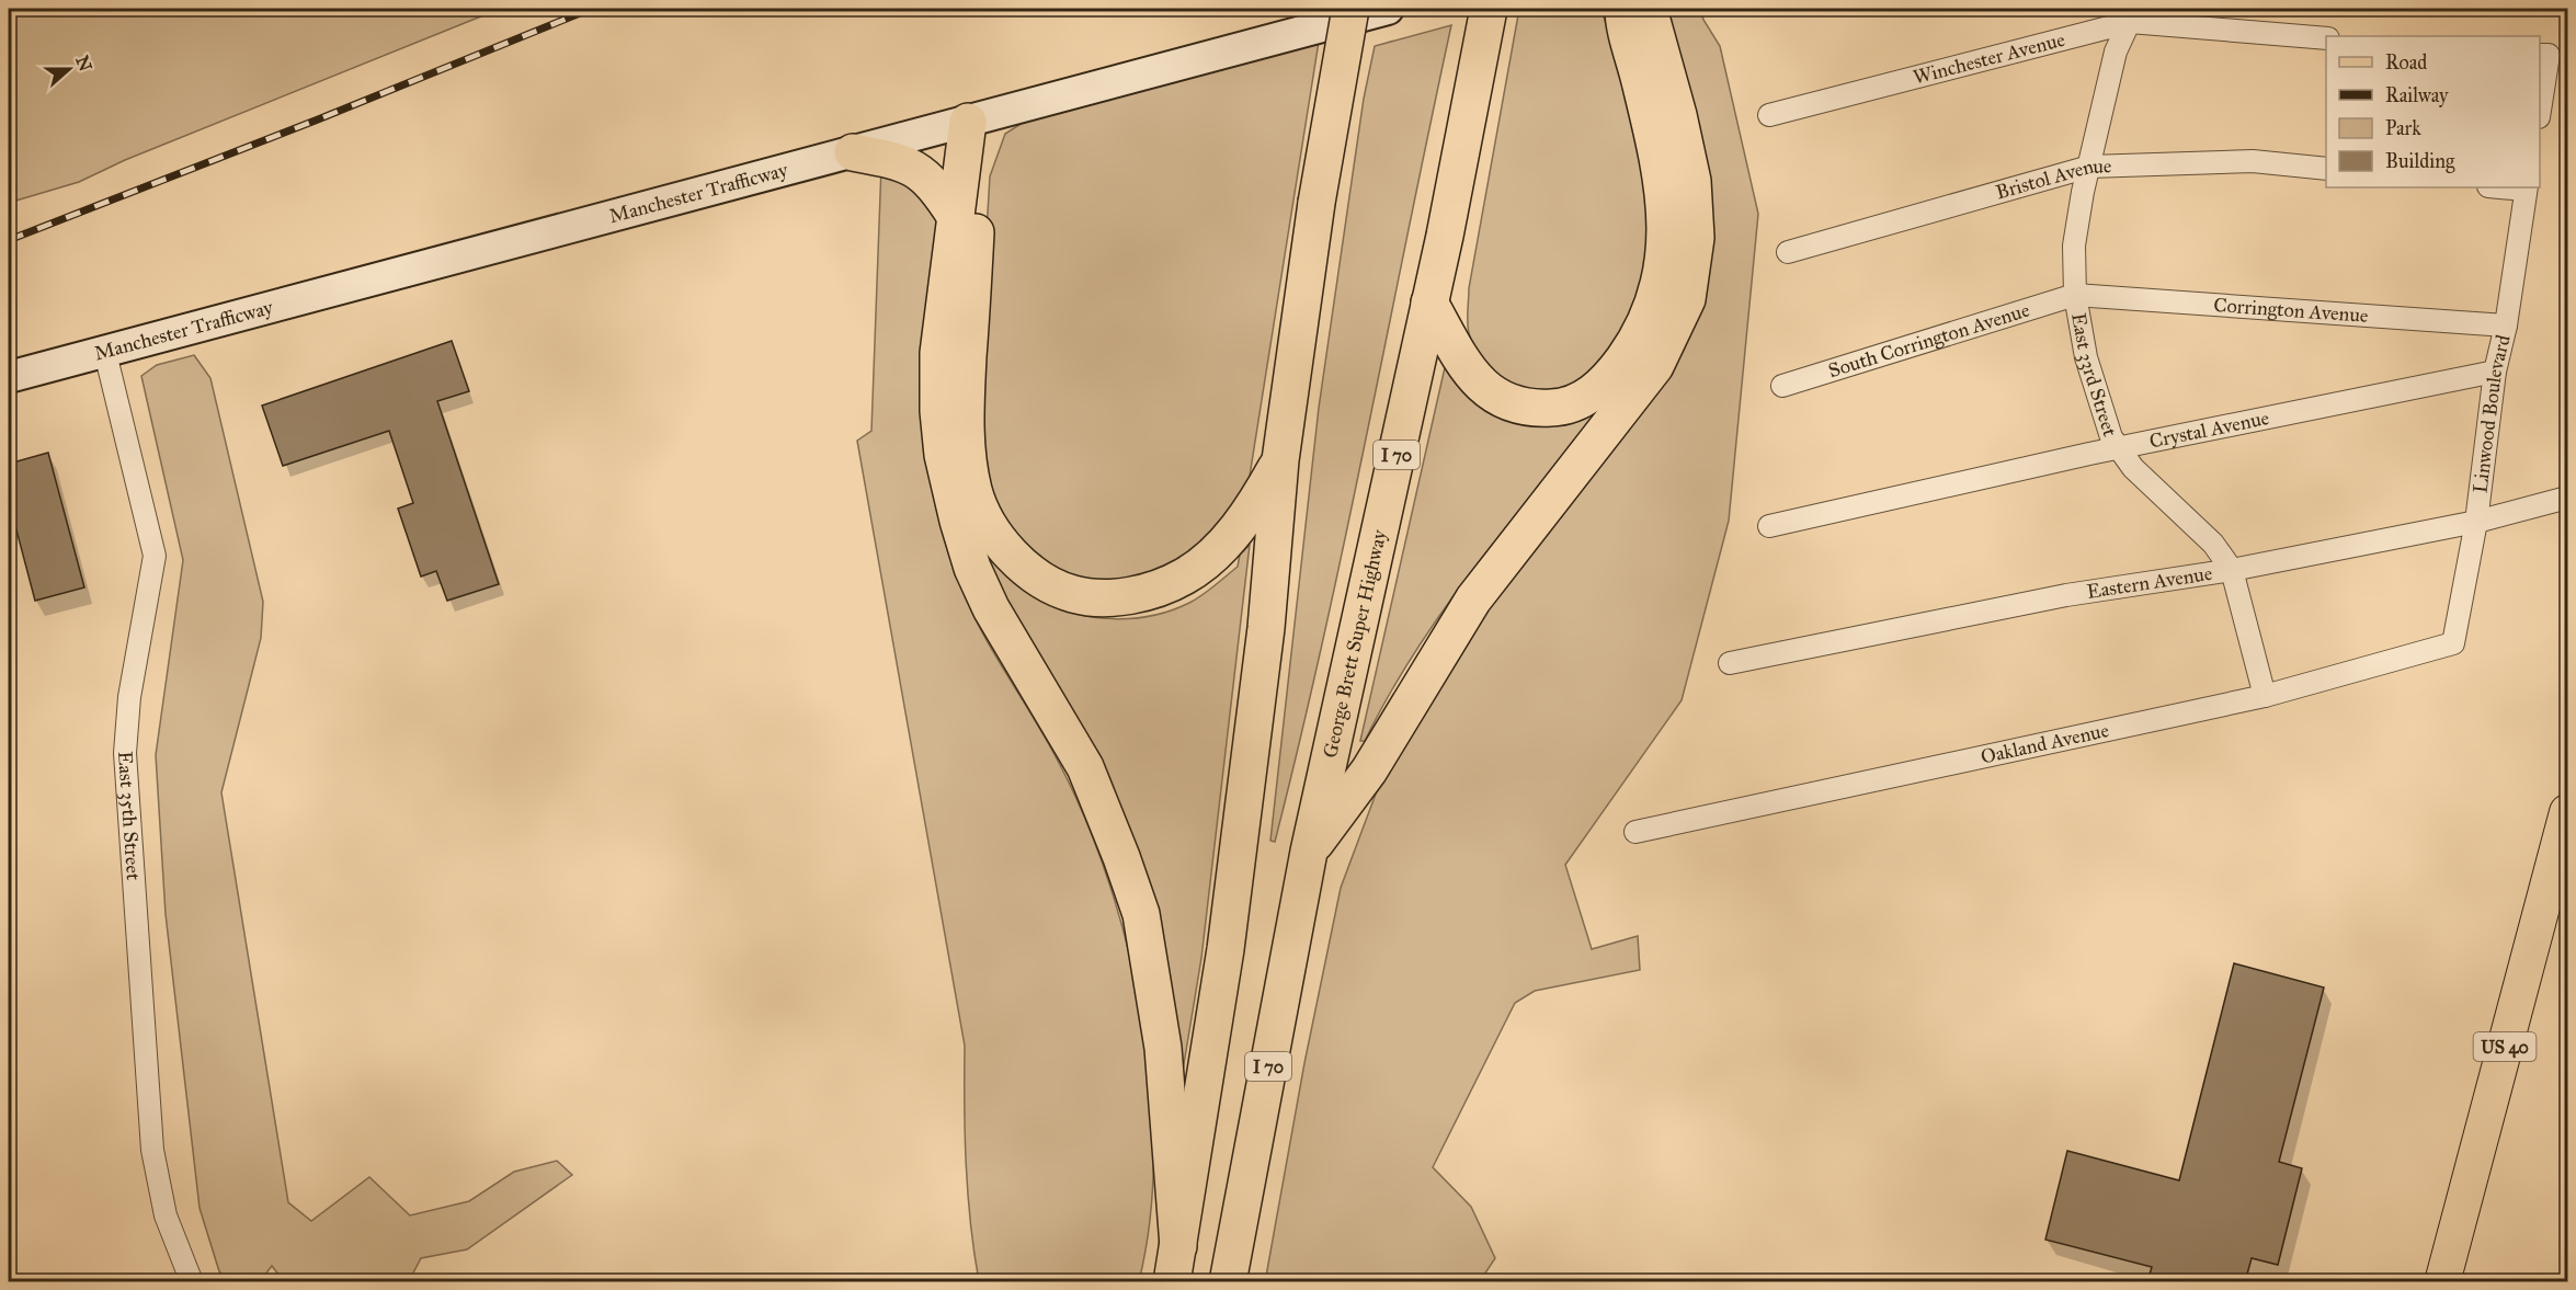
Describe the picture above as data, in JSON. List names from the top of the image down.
{
  "streets": {
    "highway": ["I 70", "George Brett Super Highway"],
    "main road": ["Manchester Trafficway", "US 40"],
    "street": [
      "Winchester Avenue",
      "Bristol Avenue",
      "Corrington Avenue",
      "South Corrington Avenue",
      "East 33rd Street",
      "Linwood Boulevard",
      "Crystal Avenue",
      "Eastern Avenue",
      "Oakland Avenue",
      "East 35th Street"
    ]
  },
  "crossings": [
    ["Winchester Avenue", "East 33rd Street"],
    ["Bristol Avenue", "East 33rd Street"],
    ["Manchester Trafficway", "East 35th Street"],
    ["Corrington Avenue", "South Corrington Avenue"],
    ["Corrington Avenue", "East 33rd Street"],
    ["Corrington Avenue", "Linwood Boulevard"],
    ["South Corrington Avenue", "East 33rd Street"],
    ["East 33rd Street", "Crystal Avenue"],
    ["East 33rd Street", "Eastern Avenue"],
    ["East 33rd Street", "Oakland Avenue"],
    ["Linwood Boulevard", "Crystal Avenue"],
    ["Linwood Boulevard", "Eastern Avenue"],
    ["Linwood Boulevard", "Oakland Avenue"]
  ],
  "legend": [
    "Road",
    "Railway",
    "Park",
    "Building"
  ],
  "north": "right"
}
